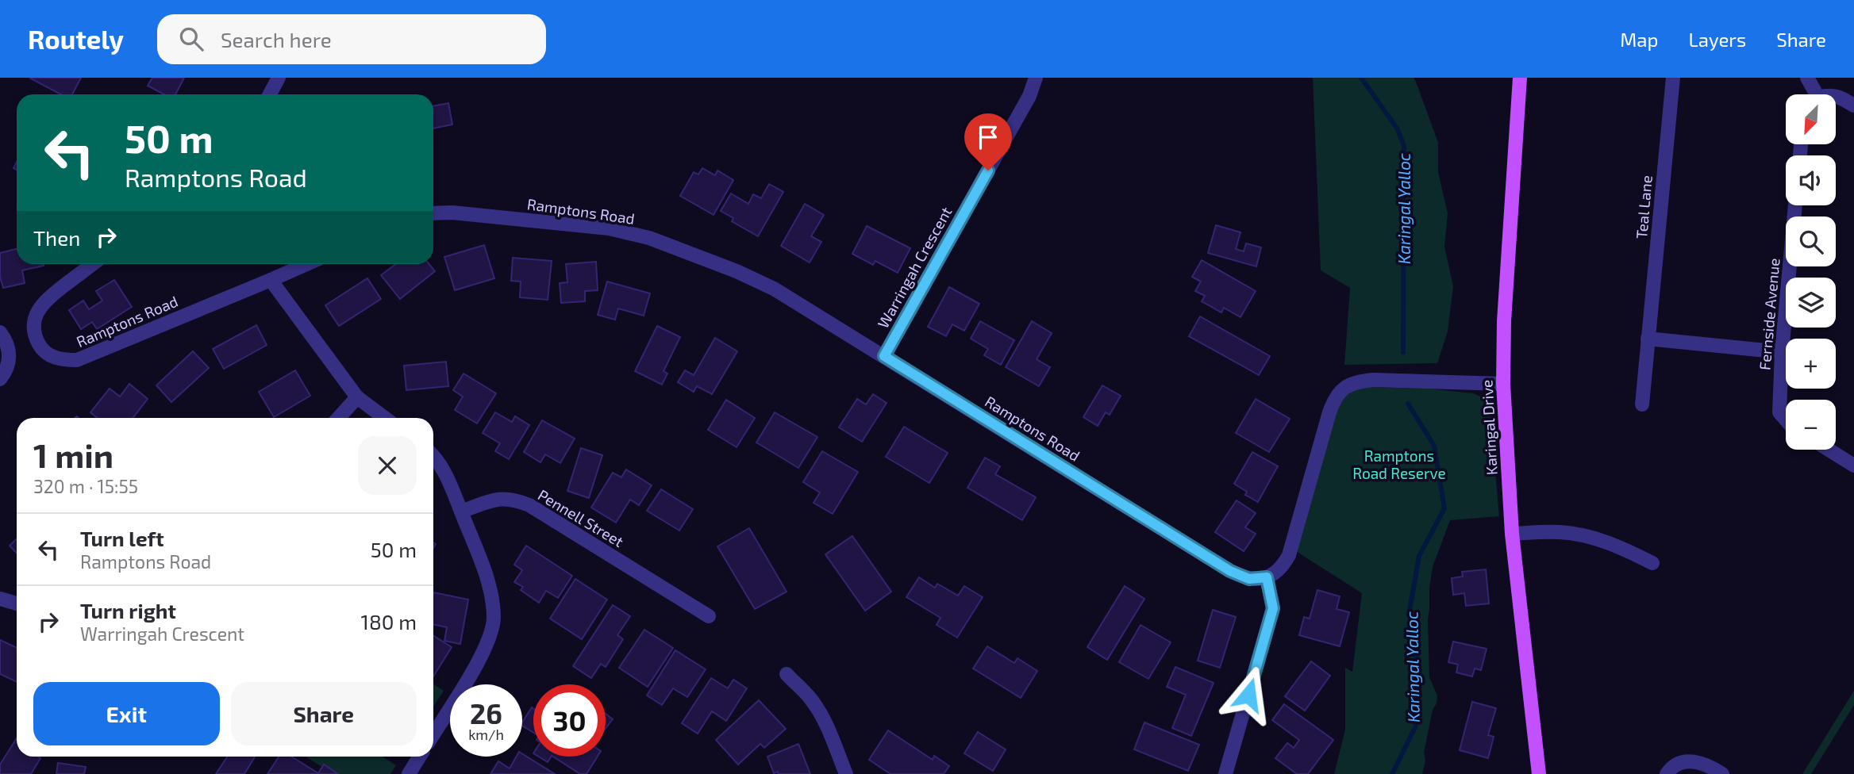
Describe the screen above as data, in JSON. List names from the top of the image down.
{
  "streets": {
    "main road": ["Karingal Drive"],
    "street": [
      "Teal Lane",
      "Ramptons Road",
      "Warringah Crescent",
      "Fernside Avenue",
      "Pennell Street"
    ]
  },
  "crossings": [
    ["Ramptons Road", "Warringah Crescent"]
  ],
  "water": ["Karingal Yalloc"],
  "parks": ["Ramptons Road Reserve"],
  "north": "bottom left",
  "page": {
    "header": "Routely",
    "search": "Search here",
    "nav": ["Map", "Layers", "Share"],
    "map_buttons": ["+", "−"],
    "turn": ["50 m", "Ramptons Road"],
    "then": "Then",
    "heading": ["1 min", "320 m · 15:55"],
    "list": [
      {
        "name": "Turn left",
        "note": "Ramptons Road",
        "value": "50 m"
      },
      {
        "name": "Turn right",
        "note": "Warringah Crescent",
        "value": "180 m"
      }
    ],
    "buttons": ["Exit", "Share"],
    "speed": "26 km/h",
    "limit": "30"
  }
}
